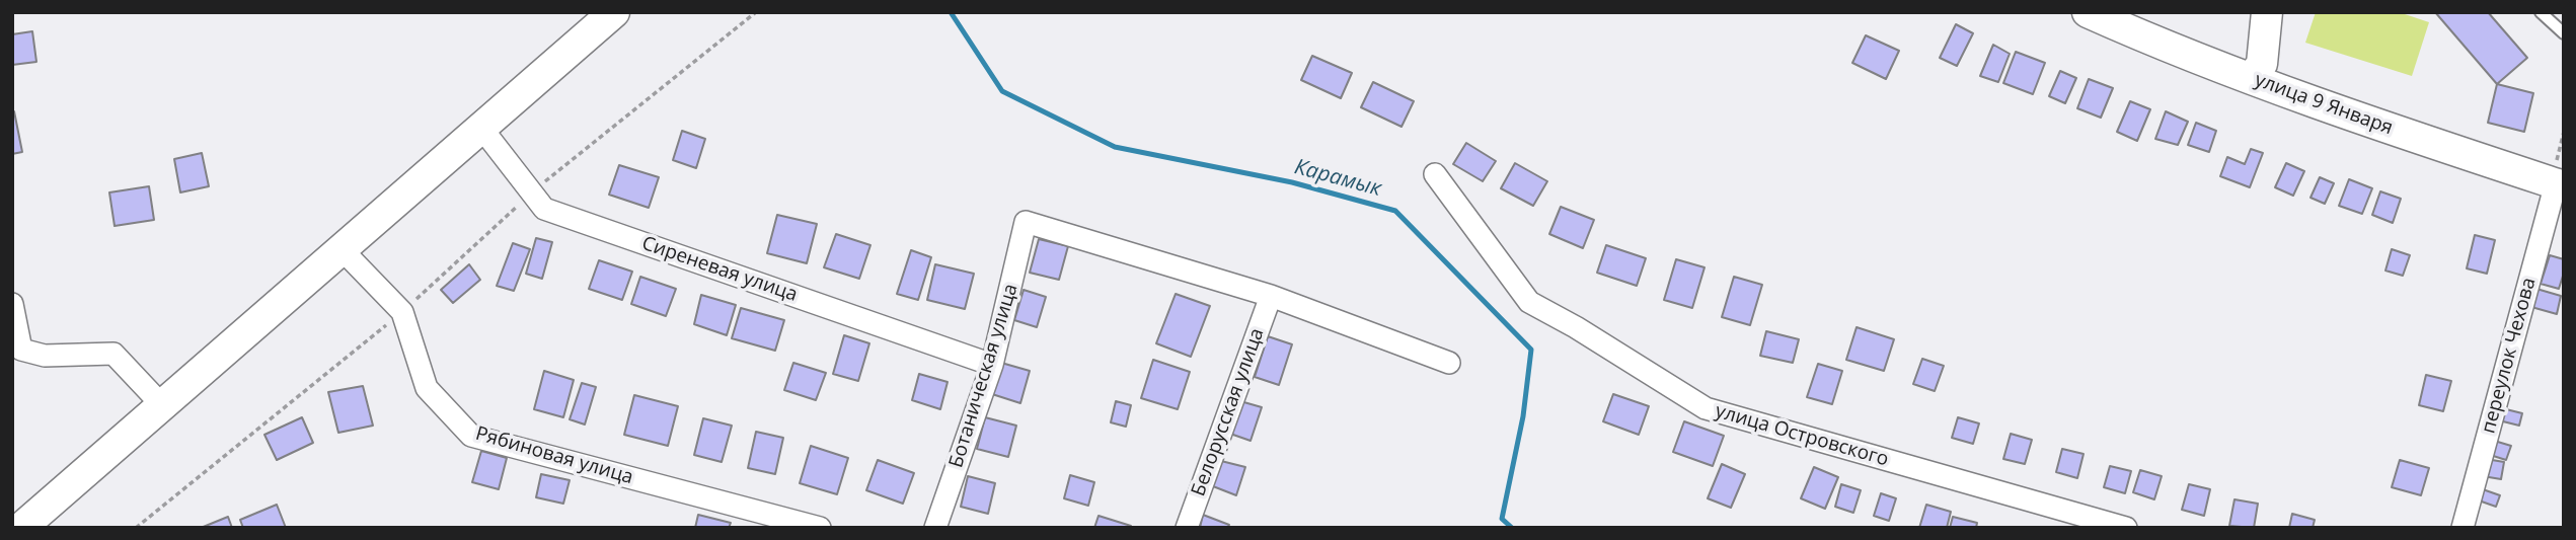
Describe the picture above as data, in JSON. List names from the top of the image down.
{
  "streets": {
    "main road": ["улица 9 Января"],
    "street": [
      "Сиреневая улица",
      "переулок Чехова",
      "Ботаническая улица",
      "Белорусская улица",
      "улица Островского",
      "Рябиновая улица"
    ]
  },
  "crossings": [
    ["улица 9 Января", "переулок Чехова"],
    ["Сиреневая улица", "Ботаническая улица"],
    ["Ботаническая улица", "Белорусская улица"]
  ],
  "water": ["Карамык"]
}
